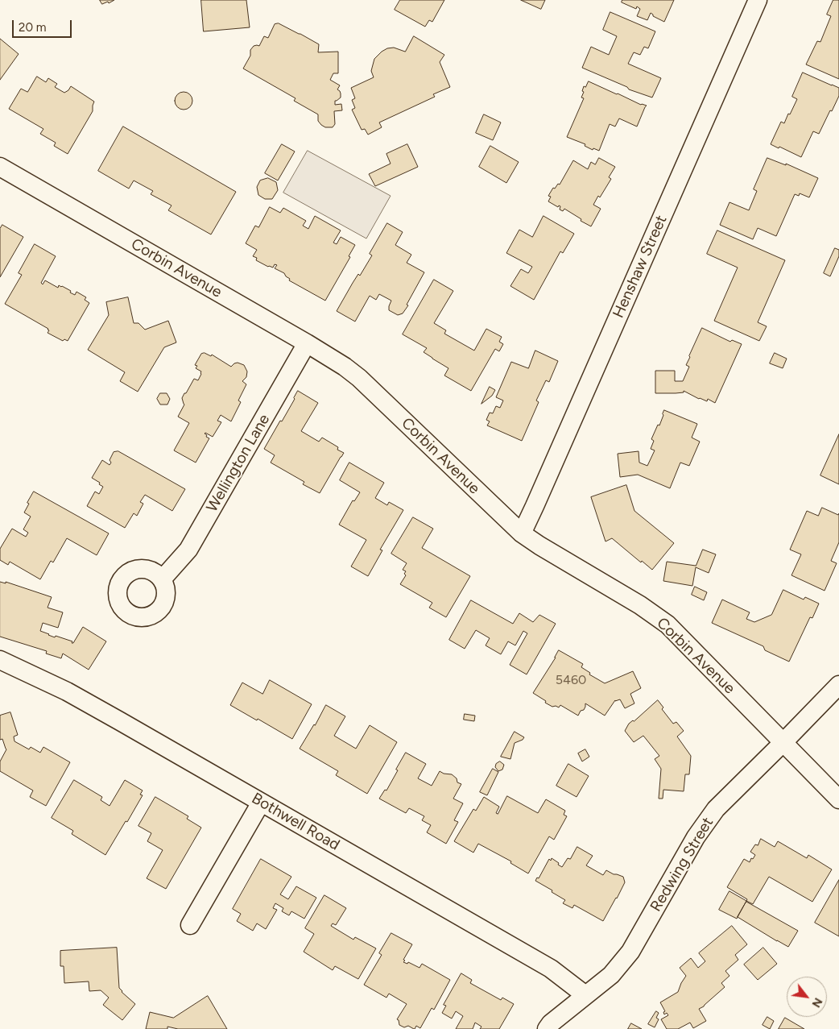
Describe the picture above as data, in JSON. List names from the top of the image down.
{
  "streets": {
    "street": [
      "Henshaw Street",
      "Corbin Avenue",
      "Wellington Lane",
      "Bothwell Road",
      "Redwing Street"
    ]
  },
  "crossings": [
    ["Henshaw Street", "Corbin Avenue"],
    ["Corbin Avenue", "Wellington Lane"],
    ["Corbin Avenue", "Redwing Street"],
    ["Bothwell Road", "Redwing Street"]
  ],
  "house_numbers": ["5460"],
  "scale_bar": "20 m",
  "north": "bottom right"
}
